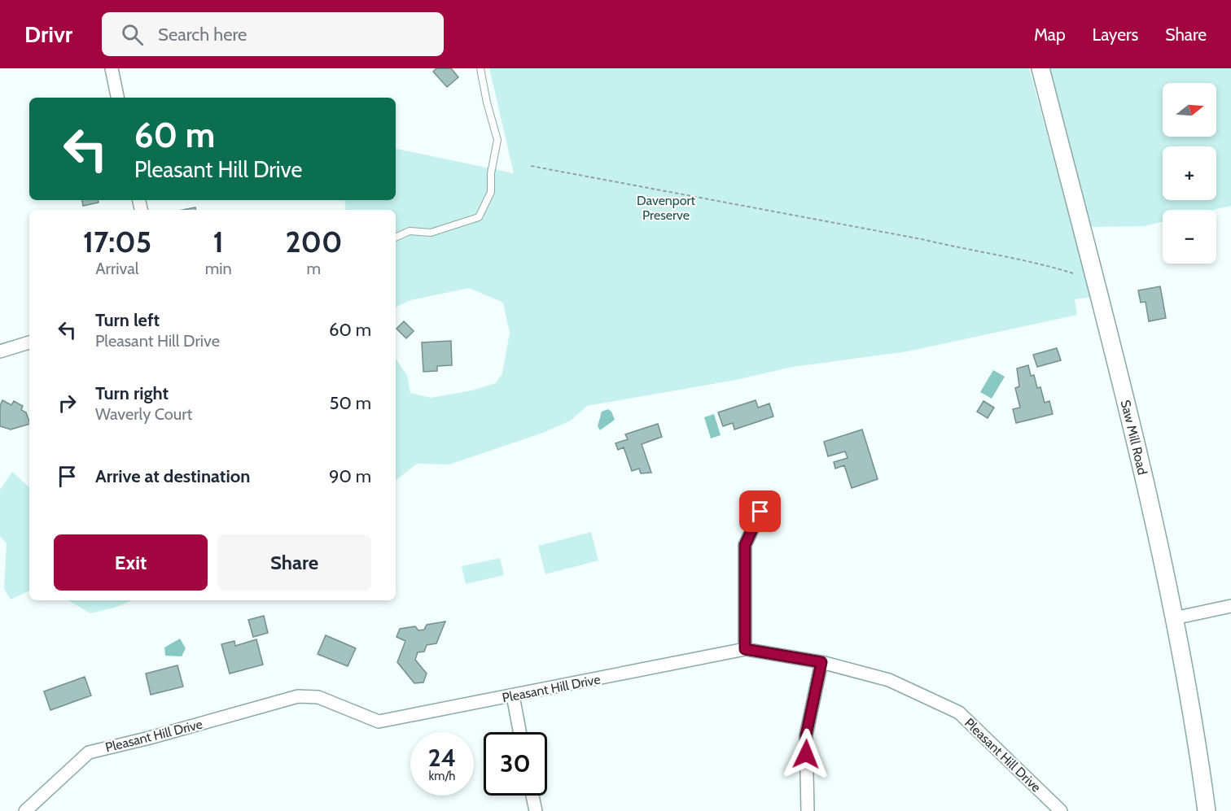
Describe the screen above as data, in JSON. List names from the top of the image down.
{
  "streets": {
    "street": ["Saw Mill Road", "Pleasant Hill Drive"]
  },
  "parks": ["Davenport Preserve"],
  "north": "right",
  "page": {
    "header": "Drivr",
    "search": "Search here",
    "nav": ["Map", "Layers", "Share"],
    "map_buttons": ["+", "−"],
    "turn": ["60 m", "Pleasant Hill Drive"],
    "eta": [
      "17:05",
      "Arrival",
      "1",
      "min",
      "200",
      "m"
    ],
    "list": [
      {
        "name": "Turn left",
        "note": "Pleasant Hill Drive",
        "value": "60 m"
      },
      {
        "name": "Turn right",
        "note": "Waverly Court",
        "value": "50 m"
      },
      {
        "name": "Arrive at destination",
        "value": "90 m"
      }
    ],
    "buttons": ["Exit", "Share"],
    "speed": "24 km/h",
    "limit": "30"
  }
}
